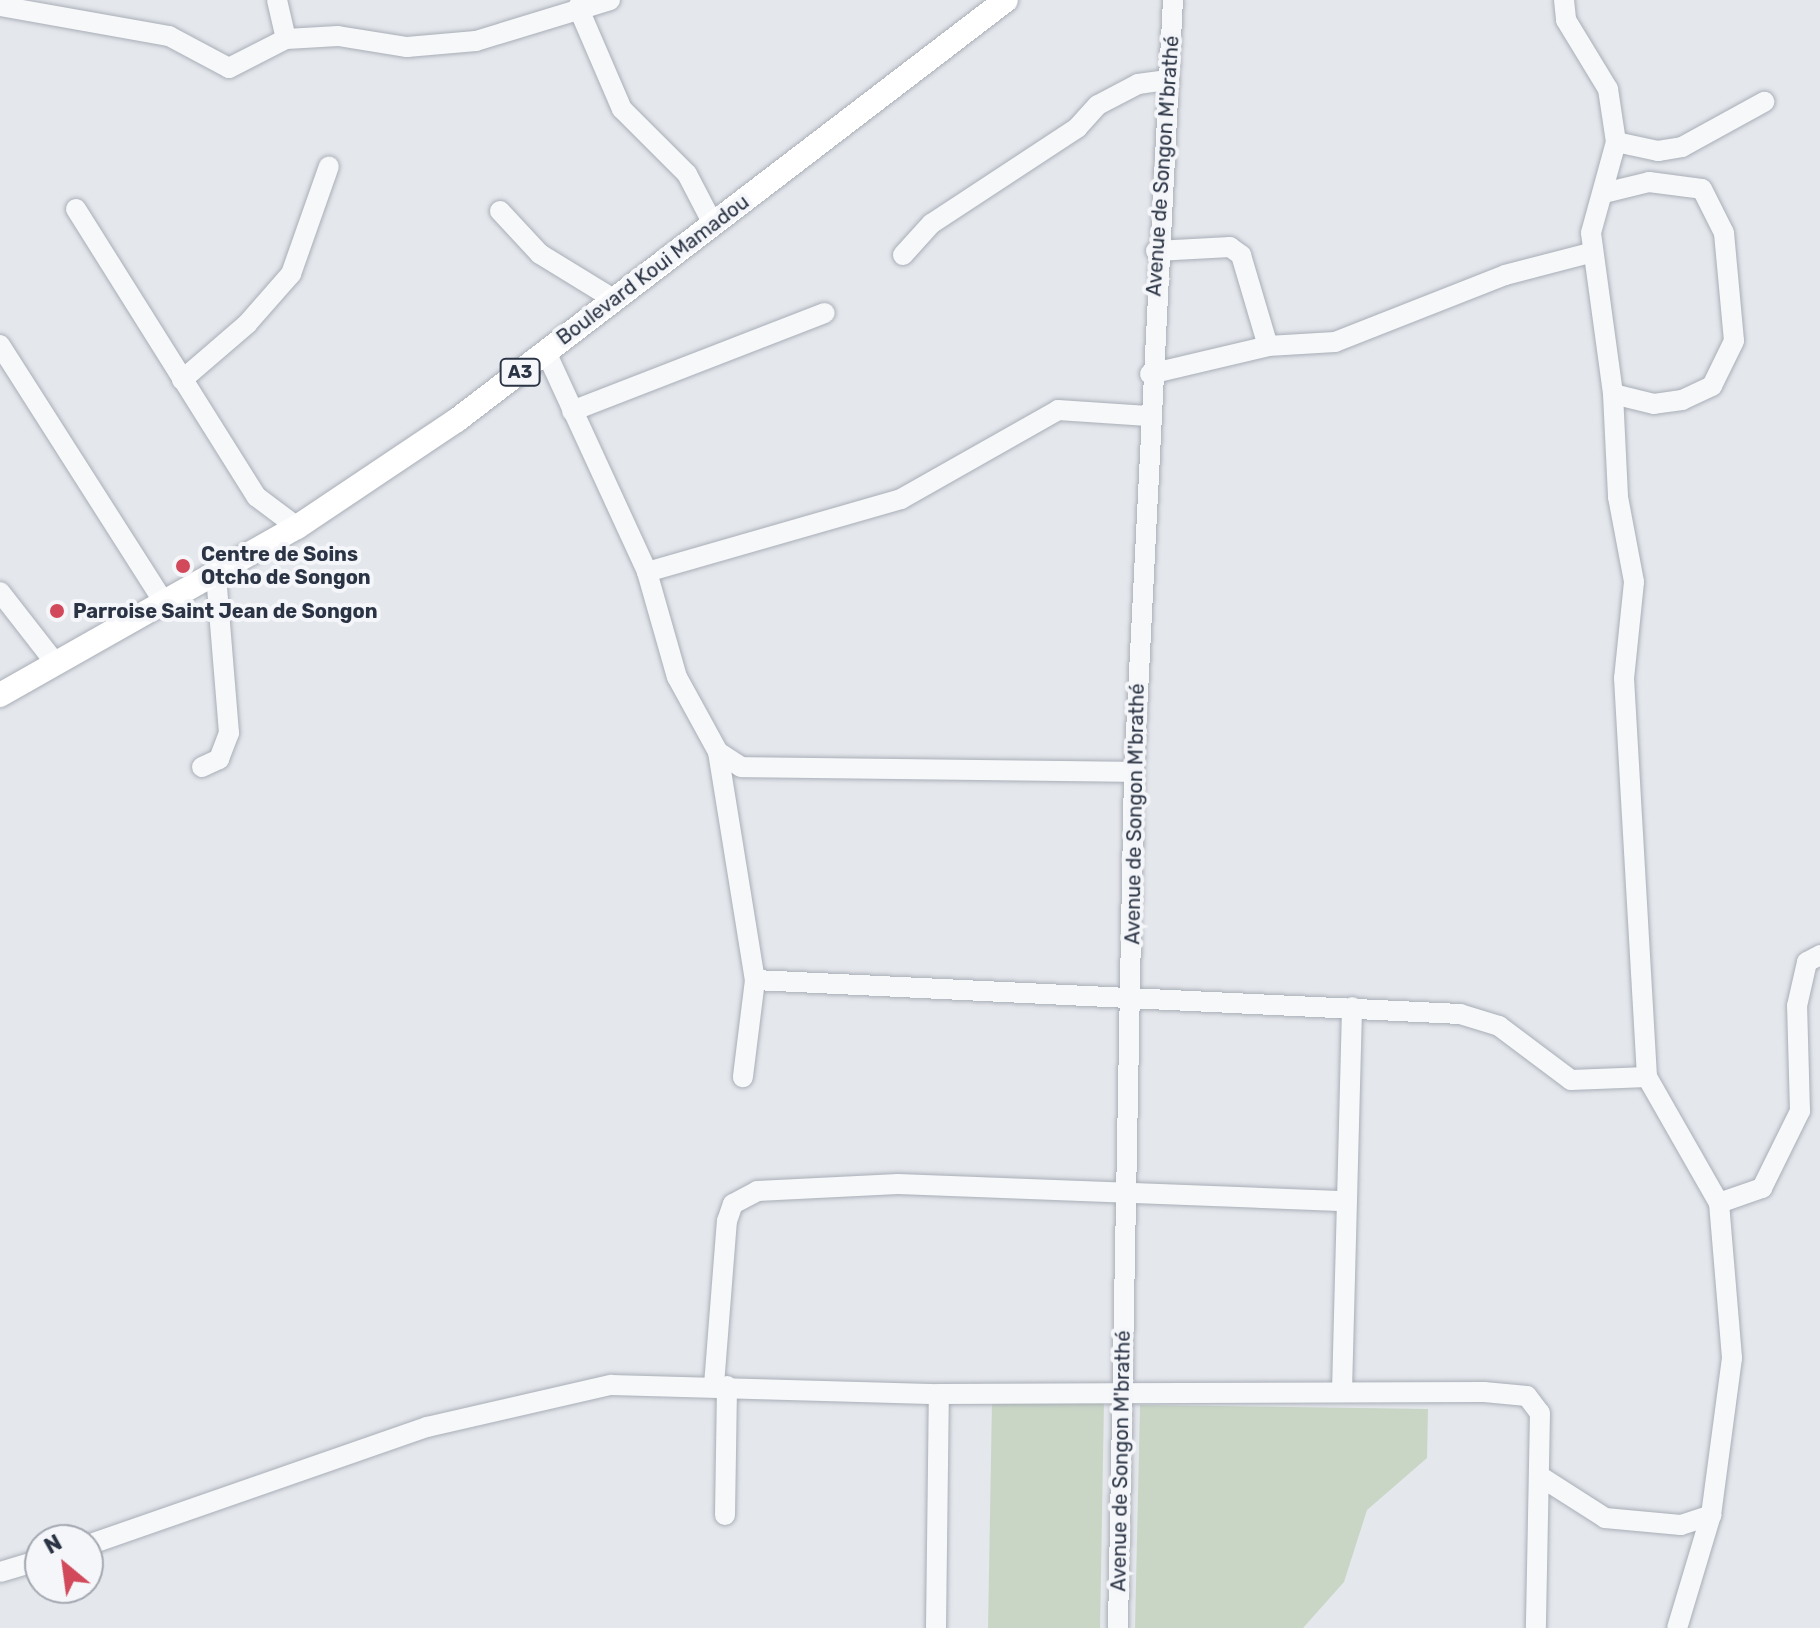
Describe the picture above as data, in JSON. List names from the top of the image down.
{
  "streets": {
    "main road": ["Boulevard Koui Mamadou", "A3"],
    "street": ["Avenue de Songon M'brathé"]
  },
  "places": ["Centre de Soins Otcho de Songon", "Parroise Saint Jean de Songon"],
  "north": "top left"
}
